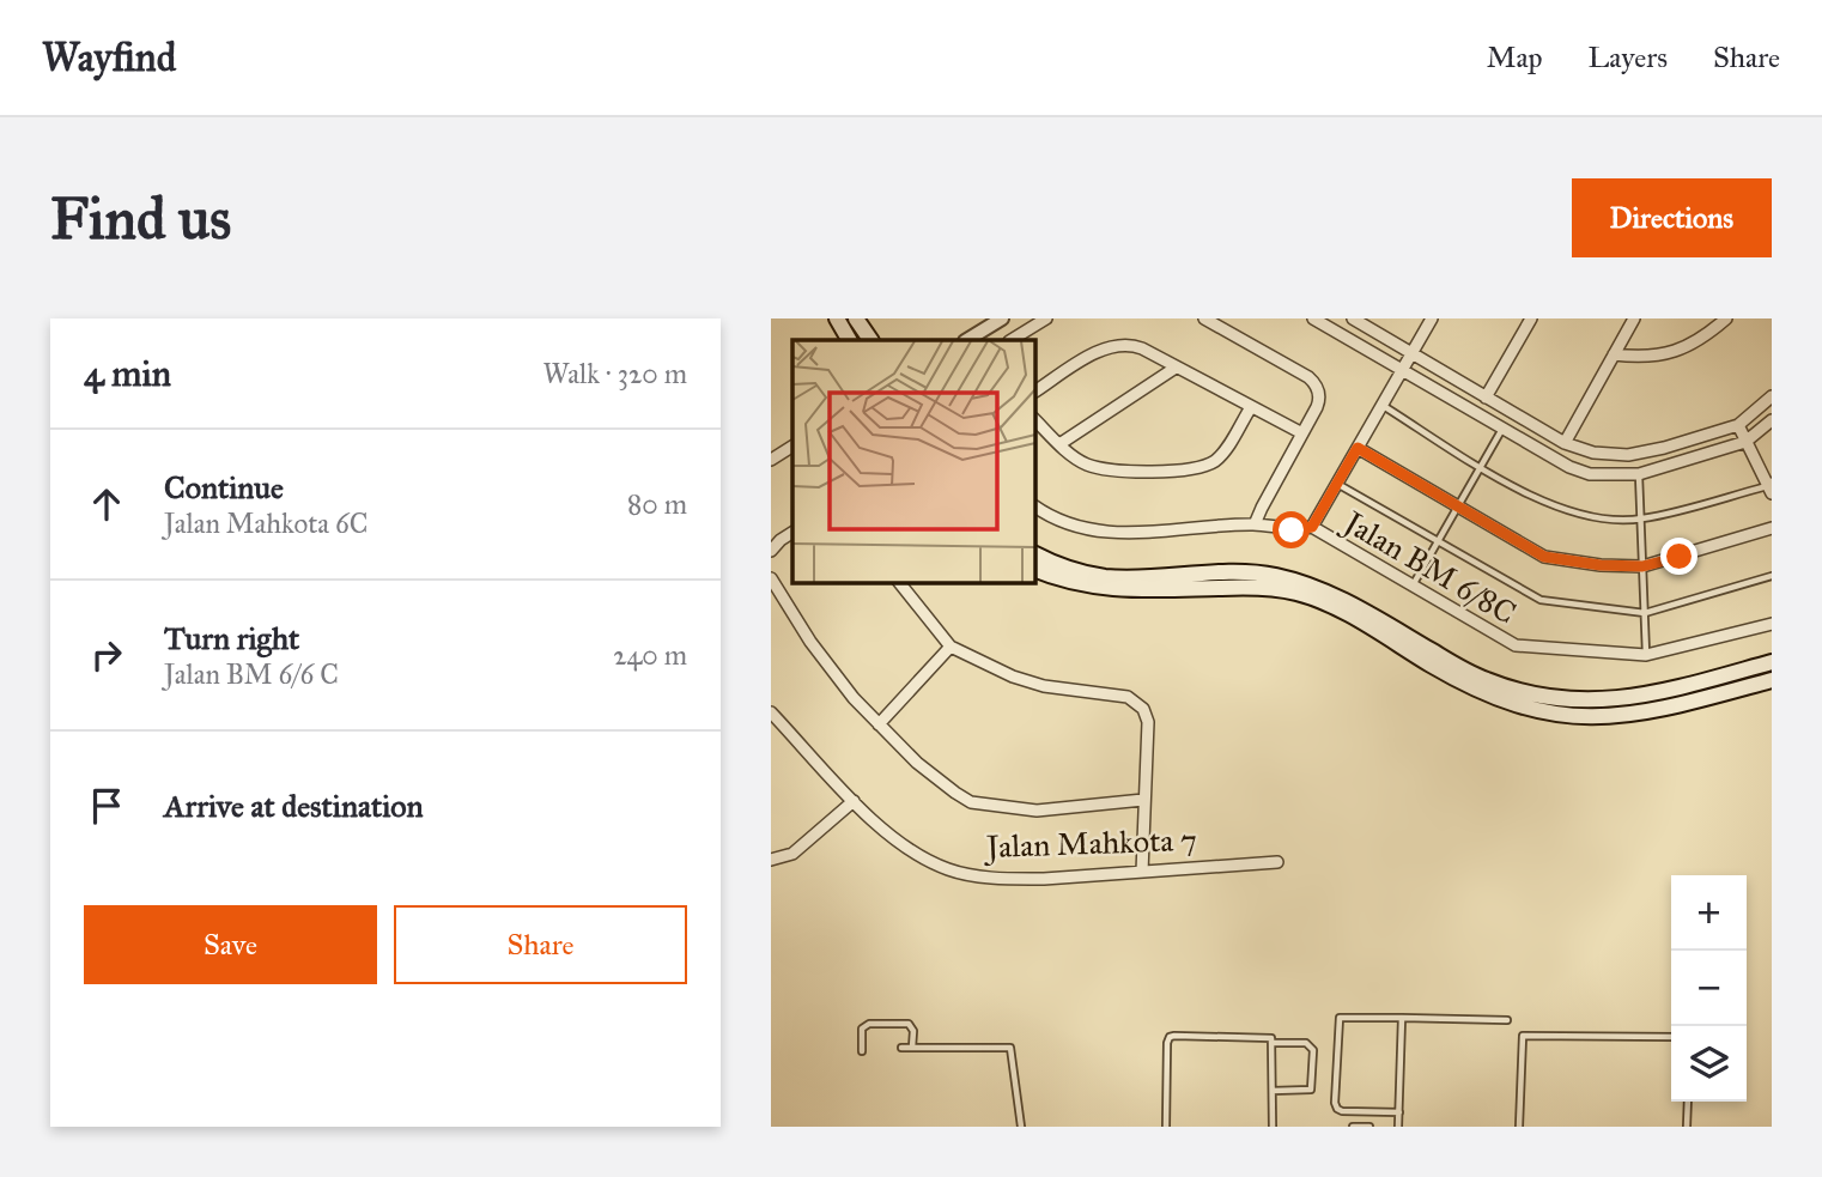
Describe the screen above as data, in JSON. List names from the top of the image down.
{
  "streets": {
    "street": ["Jalan BM 6/8C", "Jalan Mahkota 7"]
  },
  "page": {
    "header": "Wayfind",
    "nav": ["Map", "Layers", "Share"],
    "buttons": [
      "Directions",
      ["Save", "Share"]
    ],
    "title": "Find us",
    "heading": ["4 min", "Walk · 320 m"],
    "list": [
      ["Continue", "Jalan Mahkota 6C", "80 m"],
      ["Turn right", "Jalan BM 6/6 C", "240 m"],
      "Arrive at destination"
    ],
    "map_buttons": ["+", "−"]
  }
}
